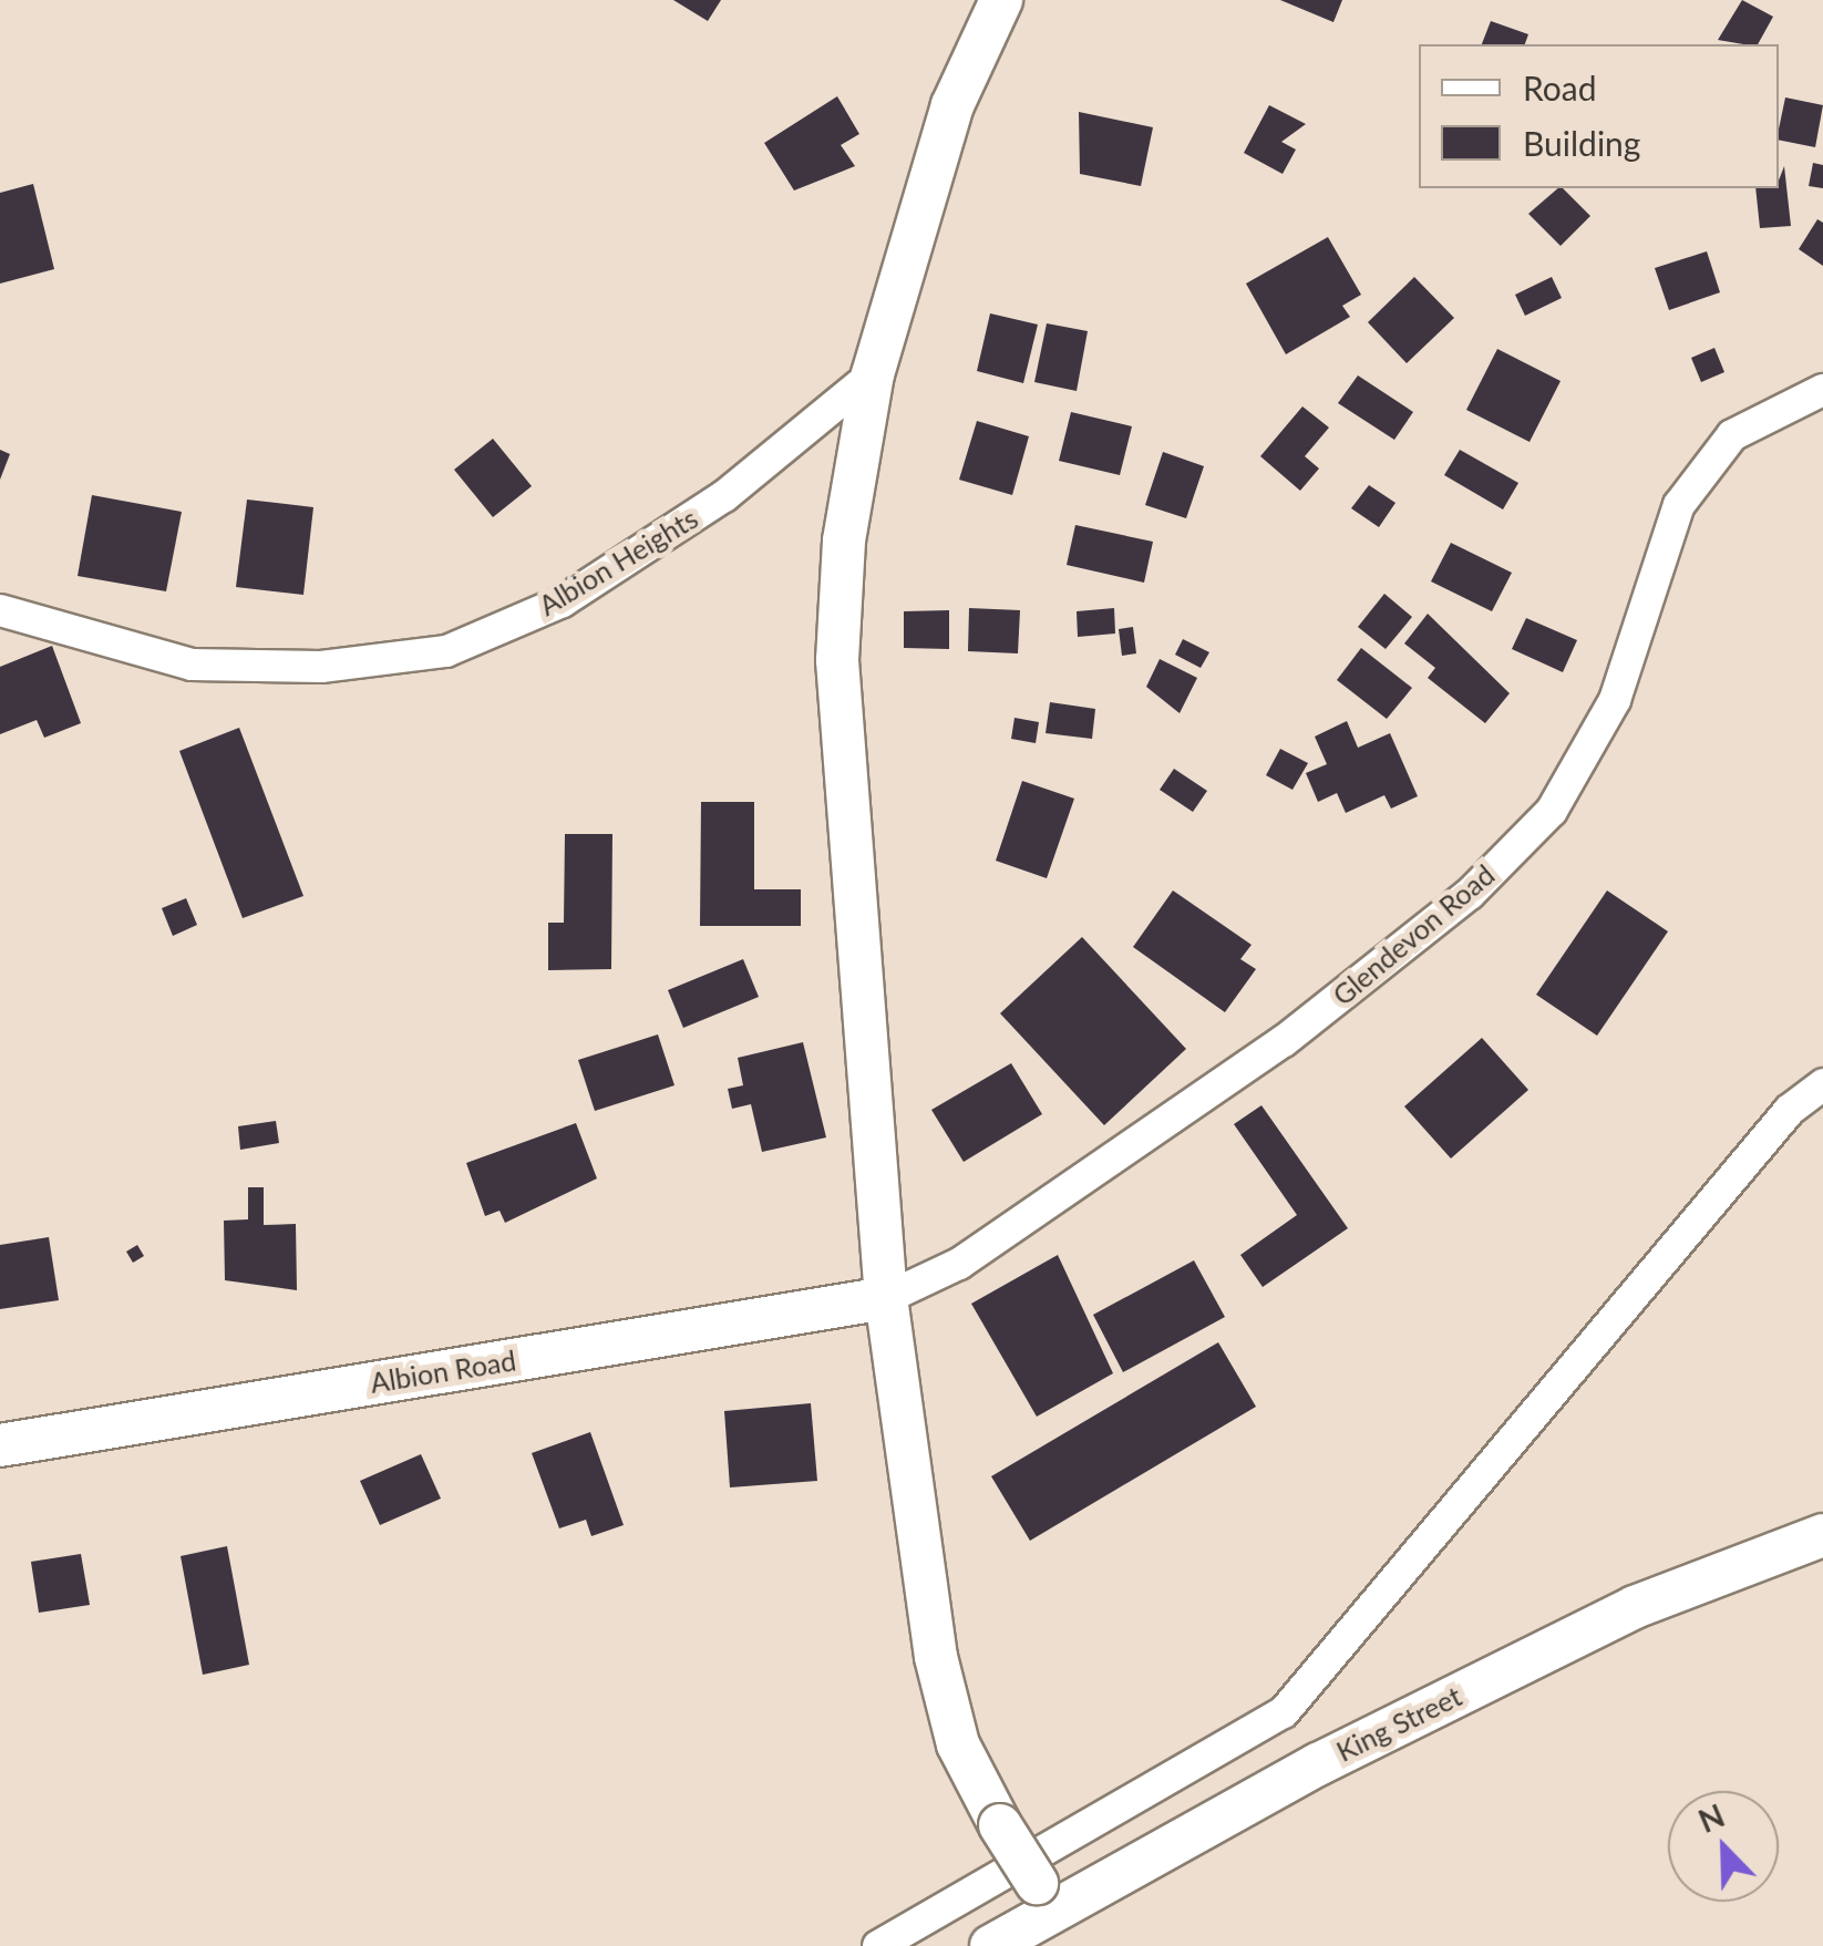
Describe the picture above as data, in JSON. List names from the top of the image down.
{
  "streets": {
    "street": [
      "Albion Heights",
      "Glendevon Road",
      "Albion Road",
      "King Street"
    ]
  },
  "crossings": [
    ["Glendevon Road", "Albion Road"]
  ],
  "legend": ["Road", "Building"],
  "north": "top left"
}
